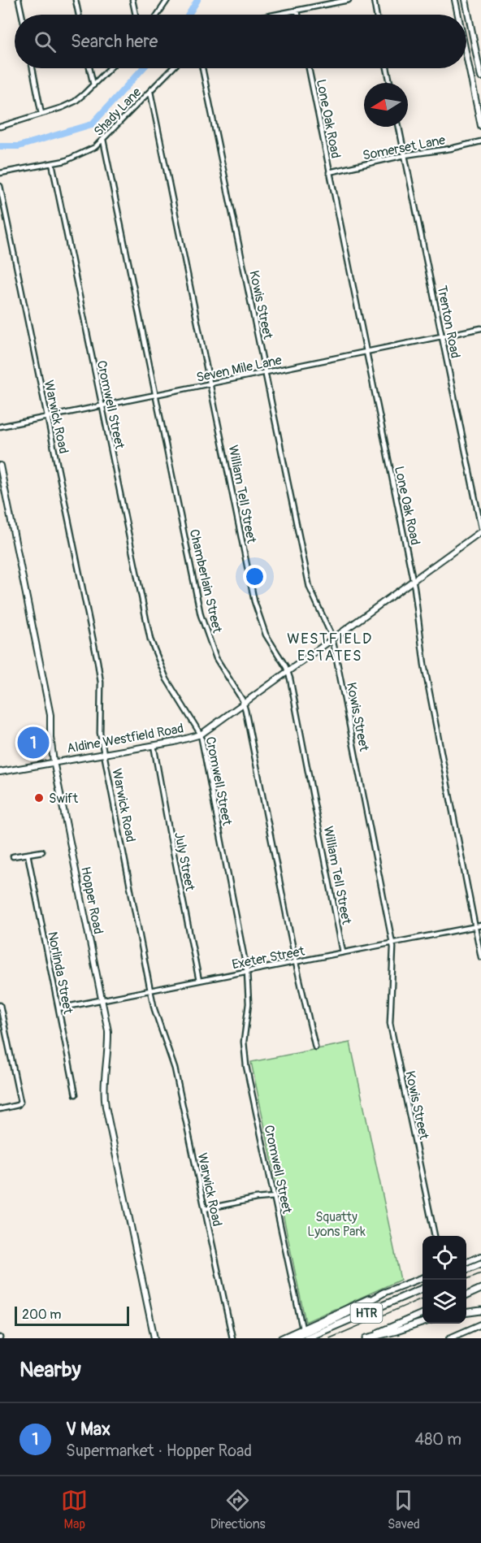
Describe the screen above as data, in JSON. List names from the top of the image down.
{
  "streets": {
    "highway": ["HTR"],
    "main road": ["Aldine Westfield Road", "Hopper Road"],
    "street": [
      "Shady Lane",
      "Lone Oak Road",
      "Somerset Lane",
      "Kowis Street",
      "Trenton Road",
      "Seven Mile Lane",
      "Cromwell Street",
      "Warwick Road",
      "William Tell Street",
      "Chamberlain Street",
      "July Street",
      "Exeter Street",
      "Norlinda Street"
    ]
  },
  "crossings": [
    ["Shady Lane", "Cromwell Street"],
    ["Shady Lane", "William Tell Street"],
    ["Shady Lane", "Chamberlain Street"],
    ["Lone Oak Road", "Somerset Lane"],
    ["Lone Oak Road", "Seven Mile Lane"],
    ["Lone Oak Road", "Aldine Westfield Road"],
    ["Lone Oak Road", "Exeter Street"],
    ["Somerset Lane", "Trenton Road"],
    ["Kowis Street", "Seven Mile Lane"],
    ["Kowis Street", "Aldine Westfield Road"],
    ["Kowis Street", "Exeter Street"],
    ["Trenton Road", "Seven Mile Lane"],
    ["Seven Mile Lane", "Cromwell Street"],
    ["Seven Mile Lane", "Warwick Road"],
    ["Seven Mile Lane", "William Tell Street"],
    ["Seven Mile Lane", "Chamberlain Street"],
    ["Cromwell Street", "Aldine Westfield Road"],
    ["Cromwell Street", "Exeter Street"],
    ["Warwick Road", "Aldine Westfield Road"],
    ["Warwick Road", "Exeter Street"],
    ["William Tell Street", "Aldine Westfield Road"],
    ["William Tell Street", "Exeter Street"],
    ["Chamberlain Street", "Aldine Westfield Road"],
    ["Chamberlain Street", "Exeter Street"],
    ["Aldine Westfield Road", "July Street"],
    ["Aldine Westfield Road", "Hopper Road"],
    ["July Street", "Exeter Street"],
    ["Hopper Road", "Exeter Street"],
    ["Exeter Street", "Norlinda Street"]
  ],
  "districts": ["WESTFIELD ESTATES"],
  "parks": ["Squatty Lyons Park"],
  "places": ["Swift"],
  "scale_bar": "200 m",
  "north": "left",
  "page": {
    "search": "Search here",
    "pins": "1",
    "scale": "200 m",
    "heading": "Nearby",
    "list": [
      {
        "mark": "1",
        "name": "V Max",
        "note": "Supermarket · Hopper Road",
        "value": "480 m"
      }
    ],
    "nav": ["Map", "Directions", "Saved"]
  }
}
